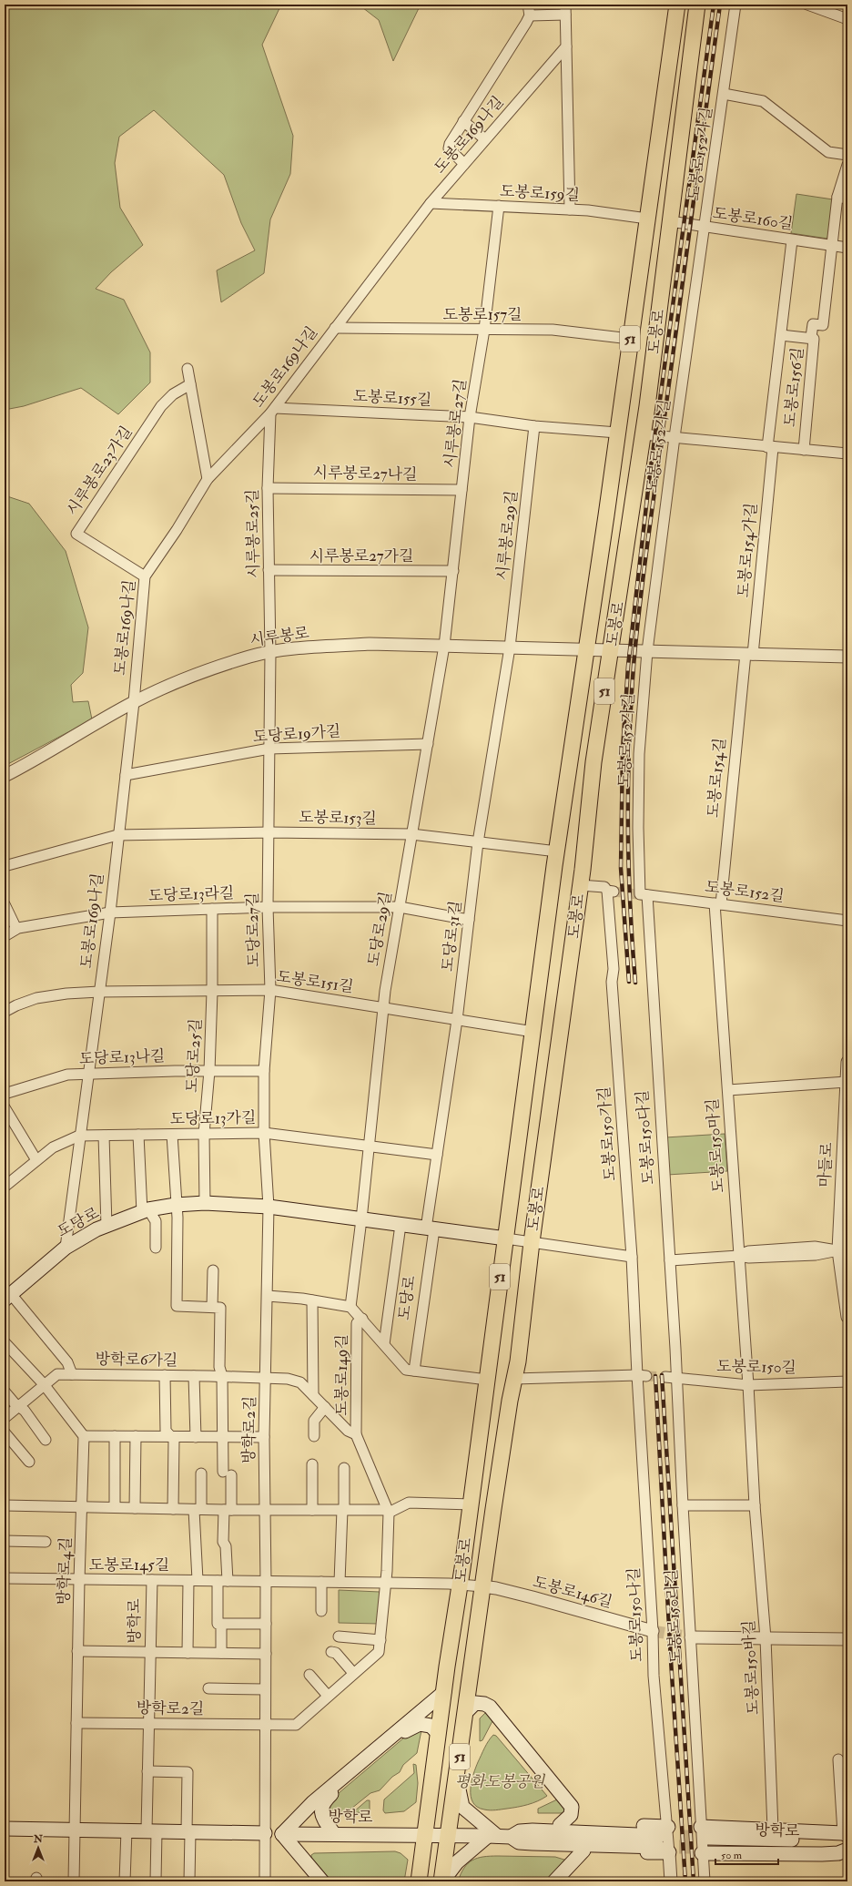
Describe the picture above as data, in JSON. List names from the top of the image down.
{
  "streets": {
    "main road": [
      "도봉로",
      "51",
      "도당로",
      "방학로"
    ],
    "street": [
      "도봉로169나길",
      "도봉로152가길",
      "도봉로159길",
      "도봉로160길",
      "도봉로157길",
      "도봉로156길",
      "도봉로155길",
      "시루봉로27길",
      "시루봉로23가길",
      "시루봉로27나길",
      "시루봉로25길",
      "시루봉로29길",
      "도봉로154가길",
      "시루봉로27가길",
      "시루봉로",
      "도당로19가길",
      "도봉로154길",
      "도봉로153길",
      "도봉로152길",
      "도당로13라길",
      "도당로29길",
      "도당로27길",
      "도당로31길",
      "도봉로151길",
      "도당로25길",
      "도당로13나길",
      "도당로13가길",
      "도봉로150가길",
      "도봉로150다길",
      "도봉로150마길",
      "마들로",
      "방학로6가길",
      "도봉로150길",
      "도봉로149길",
      "방학로2길",
      "도봉로145길",
      "방학로4길",
      "도봉로146길",
      "도봉로150나길",
      "도봉로150라길",
      "도봉로150바길"
    ]
  },
  "crossings": [
    ["도봉로169나길", "도봉로159길"],
    ["도봉로169나길", "도봉로157길"],
    ["도봉로169나길", "도봉로155길"],
    ["도봉로169나길", "시루봉로23가길"],
    ["도봉로169나길", "시루봉로25길"],
    ["도봉로169나길", "시루봉로"],
    ["도봉로169나길", "도당로19가길"],
    ["도봉로169나길", "도봉로153길"],
    ["도봉로169나길", "도당로13라길"],
    ["도봉로169나길", "도봉로151길"],
    ["도봉로169나길", "도당로13나길"],
    ["도봉로169나길", "도당로13가길"],
    ["도봉로169나길", "도당로"],
    ["도봉로152가길", "도봉로160길"],
    ["도봉로152가길", "도봉로156길"],
    ["도봉로152가길", "도봉로152길"],
    ["도봉로152가길", "도봉로150다길"],
    ["도봉로159길", "도봉로"],
    ["도봉로159길", "시루봉로27길"],
    ["도봉로160길", "도봉로"],
    ["도봉로160길", "도봉로156길"],
    ["도봉로157길", "도봉로"],
    ["도봉로157길", "시루봉로27길"],
    ["도봉로", "도봉로156길"],
    ["도봉로", "도봉로155길"],
    ["도봉로", "시루봉로"],
    ["도봉로", "도봉로153길"],
    ["도봉로", "도봉로151길"],
    ["도봉로", "도봉로150가길"],
    ["도봉로", "도당로"],
    ["도봉로", "도봉로149길"],
    ["도봉로", "도봉로145길"],
    ["도봉로", "도봉로146길"],
    ["도봉로", "방학로"],
    ["도봉로156길", "도봉로154가길"],
    ["도봉로155길", "시루봉로27길"],
    ["도봉로155길", "시루봉로25길"],
    ["도봉로155길", "시루봉로29길"],
    ["시루봉로27길", "시루봉로27나길"],
    ["시루봉로27길", "시루봉로27가길"],
    ["시루봉로27길", "시루봉로"],
    ["시루봉로27길", "도당로29길"],
    ["시루봉로27나길", "시루봉로25길"],
    ["시루봉로25길", "시루봉로27가길"],
    ["시루봉로25길", "시루봉로"],
    ["시루봉로25길", "도당로27길"],
    ["시루봉로29길", "시루봉로"],
    ["시루봉로29길", "도당로31길"],
    ["도봉로154가길", "도봉로154길"],
    ["시루봉로", "도당로29길"],
    ["시루봉로", "도당로27길"],
    ["시루봉로", "도당로31길"],
    ["도당로19가길", "도당로29길"],
    ["도당로19가길", "도당로27길"],
    ["도봉로154길", "도봉로152길"],
    ["도봉로154길", "도봉로150마길"],
    ["도봉로153길", "도당로29길"],
    ["도봉로153길", "도당로27길"],
    ["도봉로153길", "도당로31길"],
    ["도봉로152길", "도봉로150다길"],
    ["도봉로152길", "도봉로150마길"],
    ["도당로13라길", "도당로29길"],
    ["도당로13라길", "도당로27길"],
    ["도당로13라길", "도당로31길"],
    ["도당로13라길", "도당로25길"],
    ["도당로29길", "도봉로151길"],
    ["도당로29길", "도당로13가길"],
    ["도당로29길", "도당로"],
    ["도당로27길", "도봉로151길"],
    ["도당로27길", "도당로13나길"],
    ["도당로27길", "도당로13가길"],
    ["도당로27길", "도당로"],
    ["도당로27길", "방학로2길"],
    ["도당로31길", "도봉로151길"],
    ["도당로31길", "도당로13가길"],
    ["도당로31길", "도당로"],
    ["도봉로151길", "도당로25길"],
    ["도당로25길", "도당로13나길"],
    ["도당로25길", "도당로13가길"],
    ["도당로25길", "도당로"],
    ["도봉로150가길", "도봉로150나길"],
    ["도봉로150다길", "도봉로150길"],
    ["도봉로150다길", "도봉로150라길"],
    ["도봉로150마길", "도봉로150길"],
    ["도봉로150마길", "도봉로150바길"],
    ["도당로", "방학로6가길"],
    ["도당로", "도봉로149길"],
    ["도당로", "방학로2길"],
    ["방학로6가길", "도봉로149길"],
    ["방학로6가길", "방학로2길"],
    ["도봉로150길", "도봉로150라길"],
    ["도봉로150길", "도봉로150바길"],
    ["방학로2길", "도봉로145길"],
    ["방학로2길", "방학로4길"],
    ["방학로2길", "방학로"],
    ["도봉로145길", "방학로4길"],
    ["도봉로145길", "도봉로146길"],
    ["도봉로145길", "방학로"],
    ["방학로4길", "방학로"],
    ["도봉로146길", "도봉로150나길"],
    ["도봉로150나길", "방학로"],
    ["도봉로150라길", "방학로"]
  ],
  "parks": ["평화도봉공원"],
  "scale_bar": "50 m",
  "north": "top"
}
